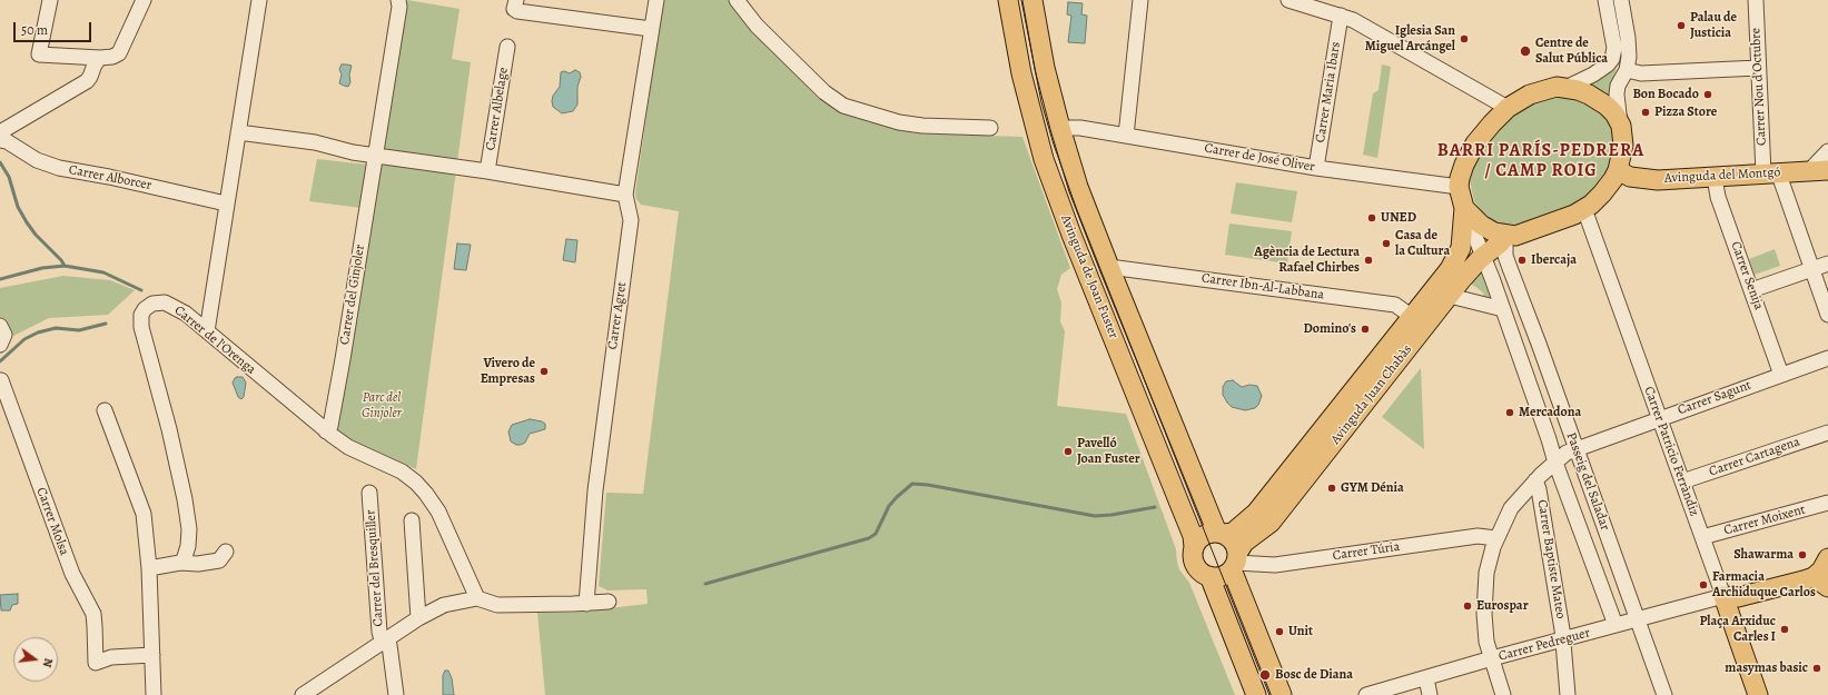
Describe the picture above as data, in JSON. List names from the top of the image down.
{
  "streets": {
    "main road": [
      "Avinguda del Montgó",
      "Avinguda de Joan Fuster",
      "Avinguda Juan Chabàs",
      "Carrer Patricio Ferràndiz"
    ],
    "street": [
      "Carrer Nou d’Octubre",
      "Carrer Maria Ibars",
      "Carrer Albelage",
      "Carrer de José Oliver",
      "Carrer Alborcer",
      "Carrer Senija",
      "Carrer Ibn-Al-Labbana",
      "Carrer del Ginjoler",
      "Carrer Agret",
      "Carrer de l'Orenga",
      "Carrer Sagunt",
      "Carrer Cartagena",
      "Passeig del Saladar",
      "Carrer Moixent",
      "Carrer Molsa",
      "Carrer Túria",
      "Carrer Baptiste Mateo",
      "Carrer del Bresquiller",
      "Carrer Pedreguer"
    ]
  },
  "crossings": [
    ["Carrer Nou d’Octubre", "Avinguda del Montgó"],
    ["Carrer Maria Ibars", "Carrer de José Oliver"],
    ["Carrer de José Oliver", "Avinguda del Montgó"],
    ["Carrer de José Oliver", "Avinguda de Joan Fuster"],
    ["Carrer de José Oliver", "Avinguda Juan Chabàs"],
    ["Carrer de José Oliver", "Carrer Patricio Ferràndiz"],
    ["Carrer de José Oliver", "Passeig del Saladar"],
    ["Avinguda del Montgó", "Carrer Senija"],
    ["Avinguda del Montgó", "Avinguda Juan Chabàs"],
    ["Avinguda del Montgó", "Carrer Patricio Ferràndiz"],
    ["Avinguda del Montgó", "Passeig del Saladar"],
    ["Carrer Senija", "Carrer Sagunt"],
    ["Avinguda de Joan Fuster", "Carrer Ibn-Al-Labbana"],
    ["Avinguda de Joan Fuster", "Avinguda Juan Chabàs"],
    ["Avinguda de Joan Fuster", "Carrer Túria"],
    ["Carrer Ibn-Al-Labbana", "Avinguda Juan Chabàs"],
    ["Carrer del Ginjoler", "Carrer de l'Orenga"],
    ["Carrer Agret", "Carrer del Bresquiller"],
    ["Carrer de l'Orenga", "Carrer del Bresquiller"],
    ["Avinguda Juan Chabàs", "Carrer Patricio Ferràndiz"],
    ["Avinguda Juan Chabàs", "Passeig del Saladar"],
    ["Avinguda Juan Chabàs", "Carrer Túria"],
    ["Carrer Sagunt", "Carrer Patricio Ferràndiz"],
    ["Carrer Sagunt", "Passeig del Saladar"],
    ["Carrer Sagunt", "Carrer Túria"],
    ["Carrer Sagunt", "Carrer Baptiste Mateo"],
    ["Carrer Sagunt", "Carrer Pedreguer"],
    ["Carrer Patricio Ferràndiz", "Carrer Cartagena"],
    ["Carrer Patricio Ferràndiz", "Passeig del Saladar"],
    ["Carrer Patricio Ferràndiz", "Carrer Moixent"],
    ["Carrer Patricio Ferràndiz", "Carrer Pedreguer"],
    ["Passeig del Saladar", "Carrer Pedreguer"],
    ["Carrer Baptiste Mateo", "Carrer Pedreguer"]
  ],
  "districts": ["BARRI PARÍS-PEDRERA / CAMP ROIG"],
  "parks": ["Parc del Ginjoler"],
  "places": [
    "Palau de Justicia",
    "Iglesia San Miguel Arcángel",
    "Centre de Salut Pública",
    "Bon Bocado",
    "Pizza Store",
    "UNED",
    "Casa de la Cultura",
    "Agència de Lectura Rafael Chirbes",
    "Ibercaja",
    "Domino's",
    "Vivero de Empresas",
    "Mercadona",
    "Pavelló Joan Fuster",
    "GYM Dénia",
    "Shawarma",
    "Farmacia Archiduque Carlos",
    "Eurospar",
    "Plaça Arxiduc Carles I",
    "Unit",
    "masymas basic",
    "Bosc de Diana"
  ],
  "scale_bar": "50 m",
  "north": "right"
}
